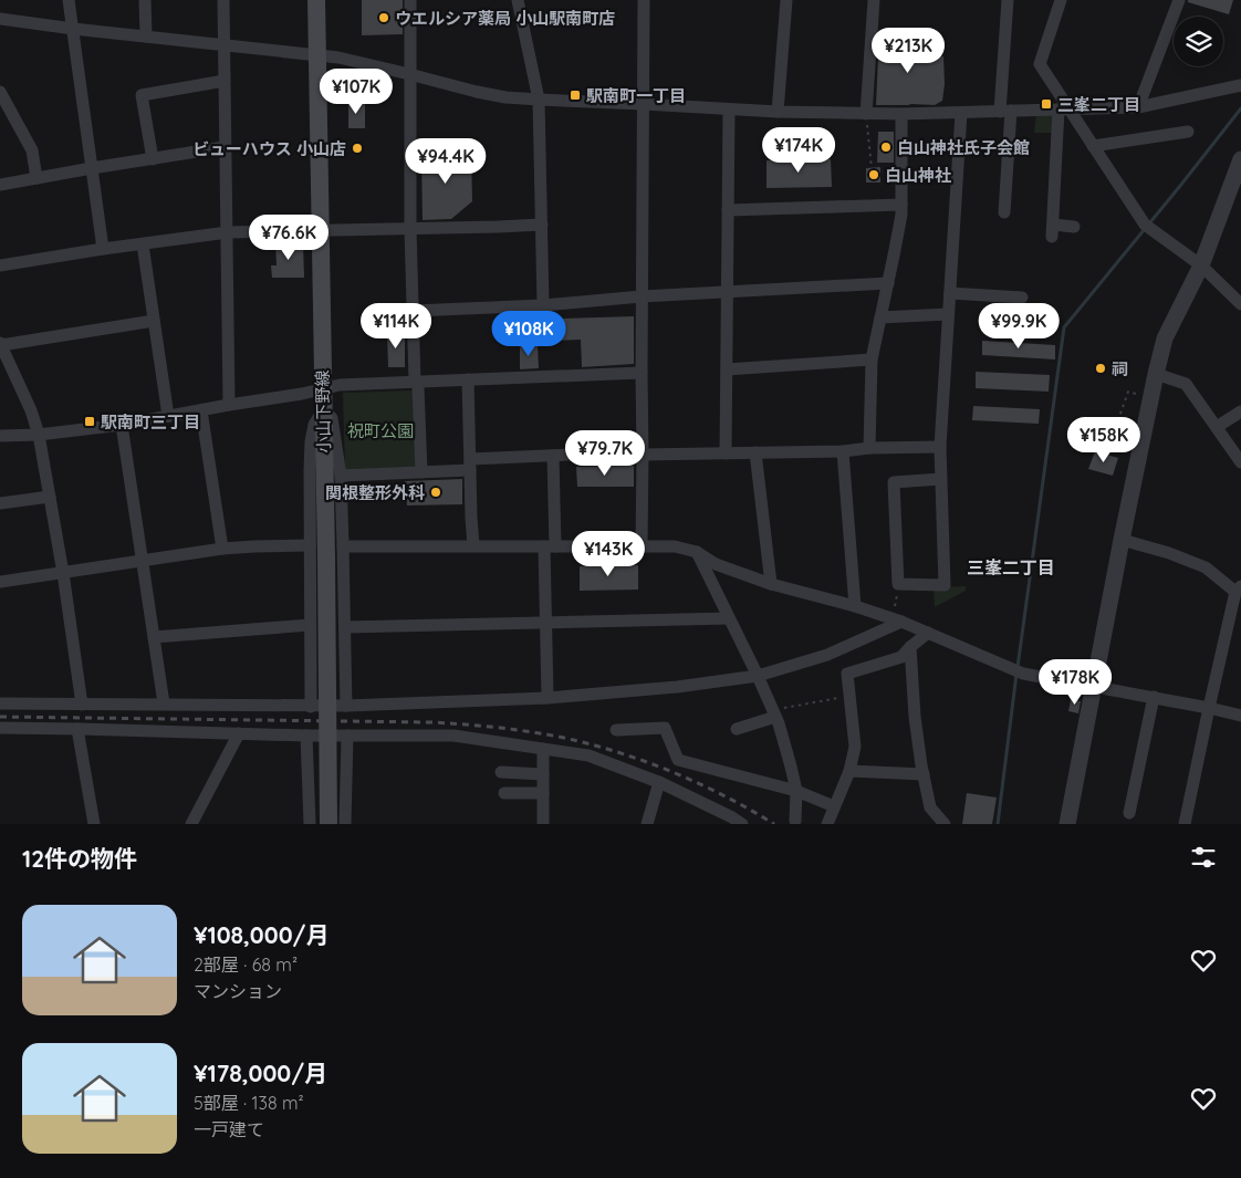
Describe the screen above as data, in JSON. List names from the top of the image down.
{
  "streets": {
    "main road": ["小山下野線"]
  },
  "districts": ["三峯二丁目"],
  "parks": ["祝町公園"],
  "places": {
    "other": [
      "ウエルシア薬局 小山駅南町店",
      "白山神社氏子会館",
      "ビューハウス 小山店",
      "白山神社",
      "祠",
      "関根整形外科"
    ],
    "transit": ["駅南町一丁目", "三峯二丁目", "駅南町三丁目"]
  },
  "page": {
    "price": [
      "¥213K",
      "¥107K",
      "¥174K",
      "¥94.4K",
      "¥76.6K",
      "¥114K",
      "¥99.9K",
      "¥108K",
      "¥158K",
      "¥79.7K",
      "¥143K",
      "¥178K"
    ],
    "heading": "12件の物件",
    "list": [
      {
        "name": "¥108,000/月",
        "note": "2部屋 · 68 m² · マンション"
      },
      {
        "name": "¥178,000/月",
        "note": "5部屋 · 138 m² · 一戸建て"
      }
    ]
  }
}
